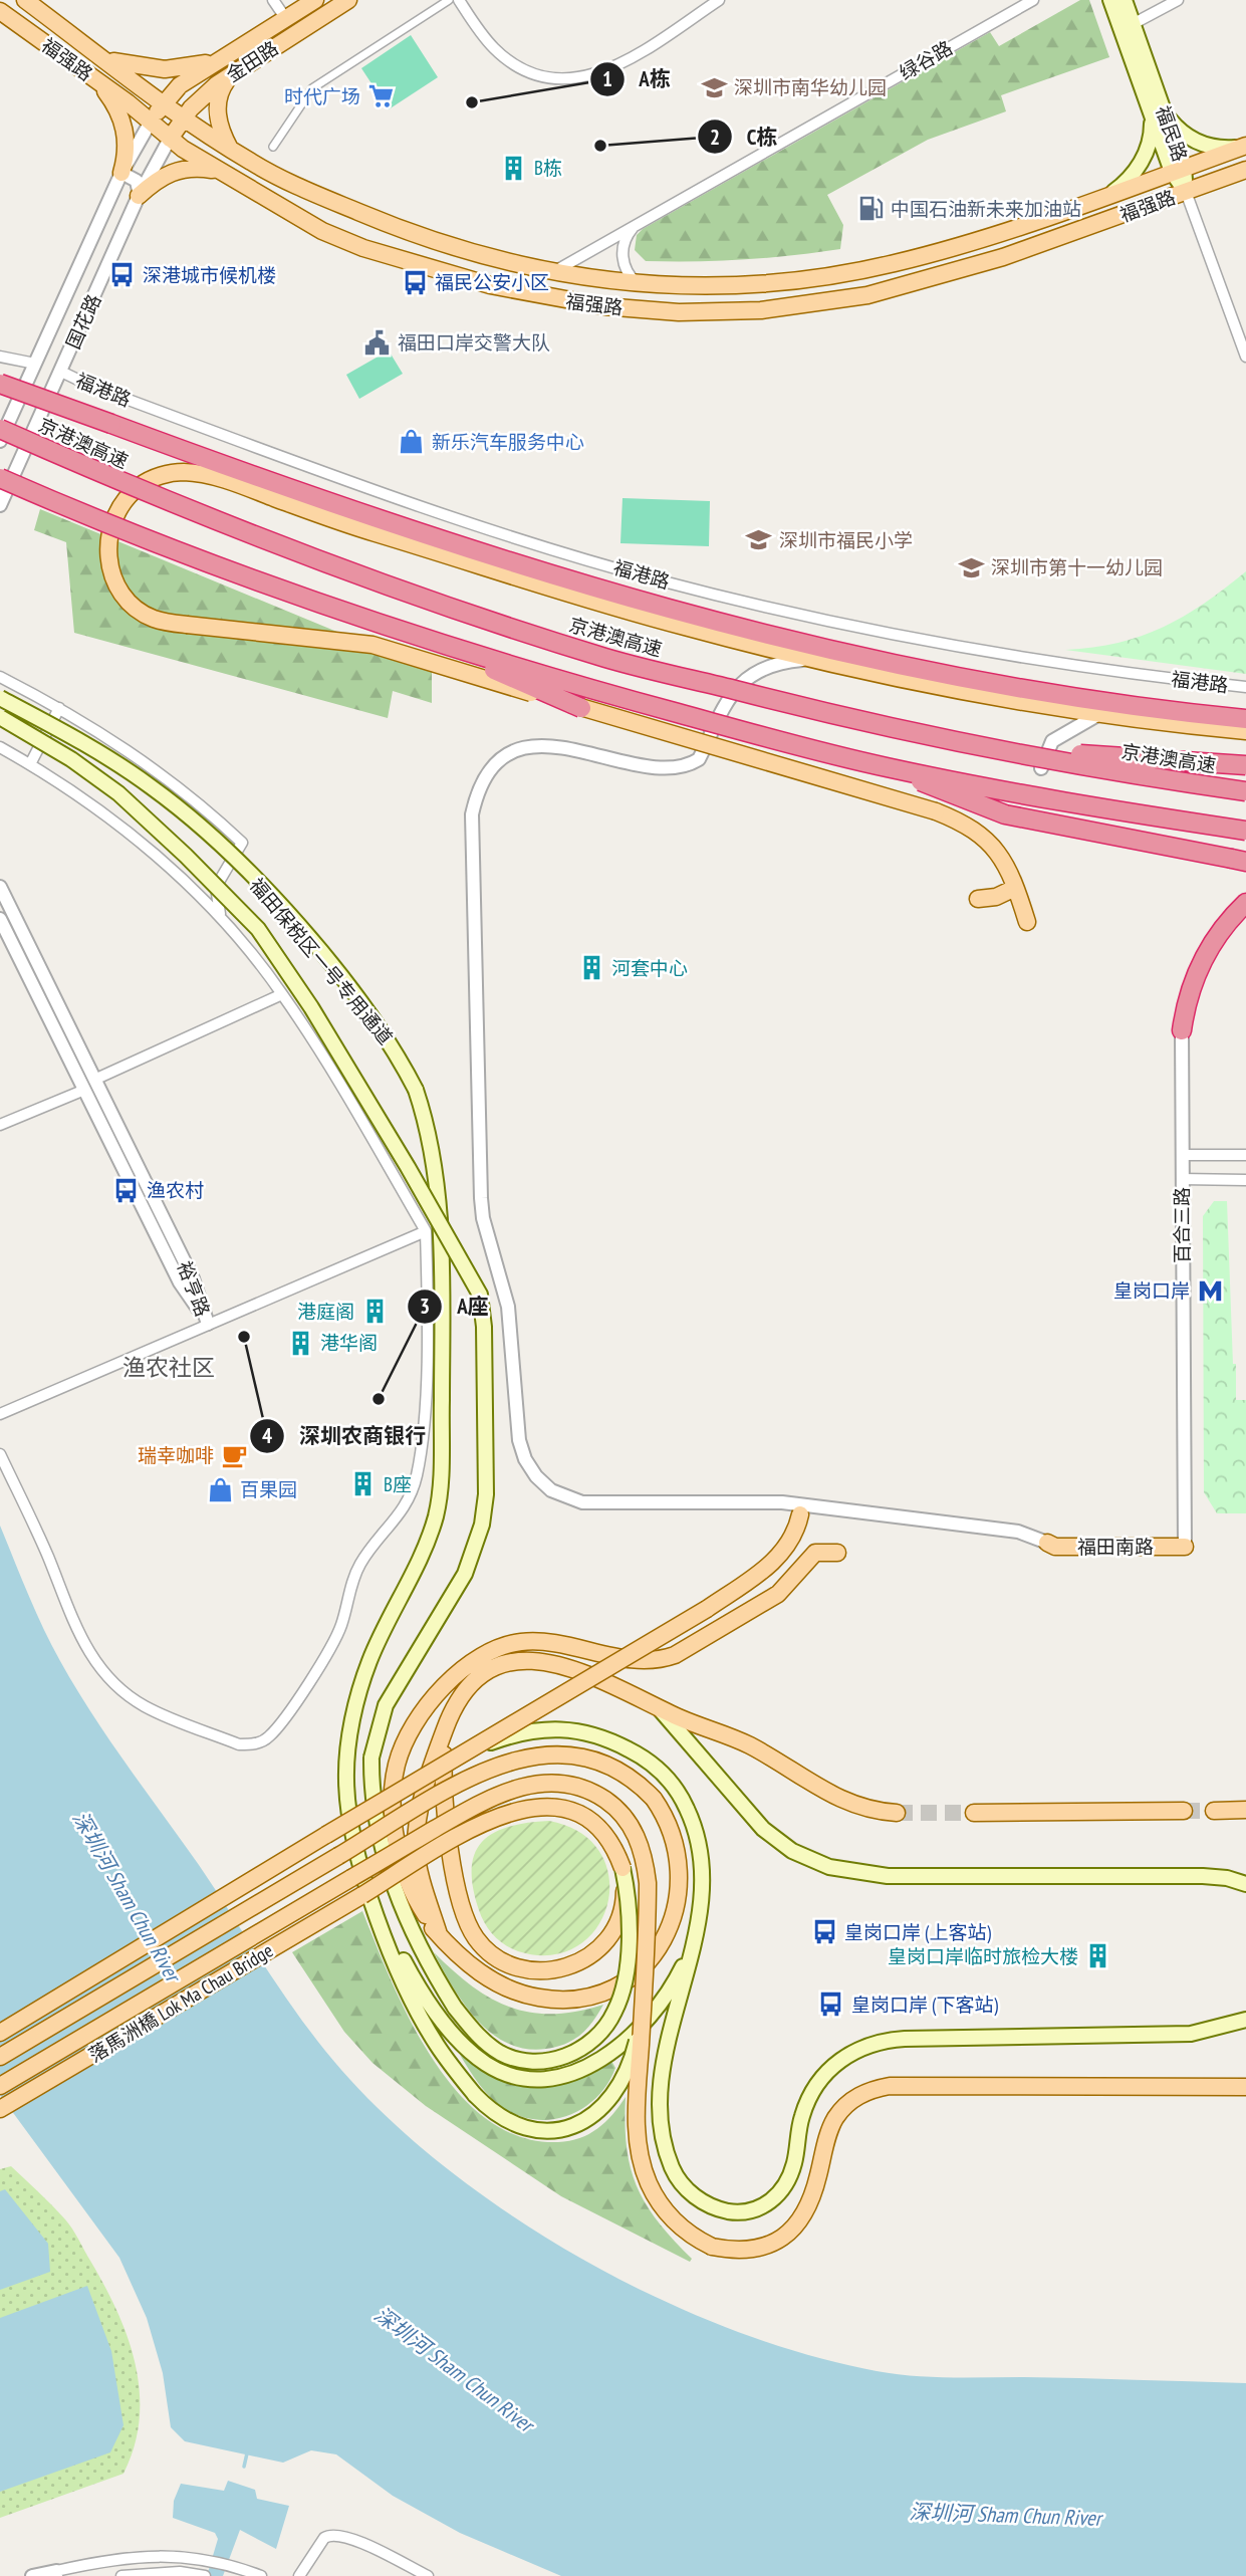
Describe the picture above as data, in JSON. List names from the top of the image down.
{
  "streets": {
    "highway": ["京港澳高速"],
    "main road": [
      "福强路",
      "金田路",
      "福民路",
      "福田保税区一号专用通道",
      "福田南路",
      "落馬洲橋 Lok Ma Chau Bridge"
    ],
    "street": [
      "绿谷路",
      "国花路",
      "福港路",
      "百合三路",
      "裕亨路"
    ]
  },
  "crossings": [
    ["福强路", "绿谷路"],
    ["福强路", "金田路"],
    ["福强路", "福民路"],
    ["福强路", "国花路"],
    ["金田路", "国花路"],
    ["国花路", "福港路"],
    ["福田保税区一号专用通道", "落馬洲橋 Lok Ma Chau Bridge"],
    ["百合三路", "福田南路"]
  ],
  "districts": ["渔农社区"],
  "water": ["深圳河 Sham Chun River"],
  "places": {
    "school or university": ["深圳市南华幼儿园", "深圳市福民小学", "深圳市第十一幼儿园"],
    "supermarket": ["时代广场"],
    "other": [
      "A栋",
      "C栋",
      "深圳农商银行",
      "A座"
    ],
    "building": [
      "B栋",
      "河套中心",
      "港庭阁",
      "港华阁",
      "B座",
      "皇岗口岸临时旅检大楼"
    ],
    "fuel station": ["中国石油新未来加油站"],
    "bus stop": [
      "深港城市候机楼",
      "福民公安小区",
      "渔农村",
      "皇岗口岸 (上客站)",
      "皇岗口岸 (下客站)"
    ],
    "public building": ["福田口岸交警大队"],
    "shop": ["新乐汽车服务中心", "百果园"],
    "metro station": ["皇岗口岸"],
    "cafe": ["瑞幸咖啡"]
  }
}
